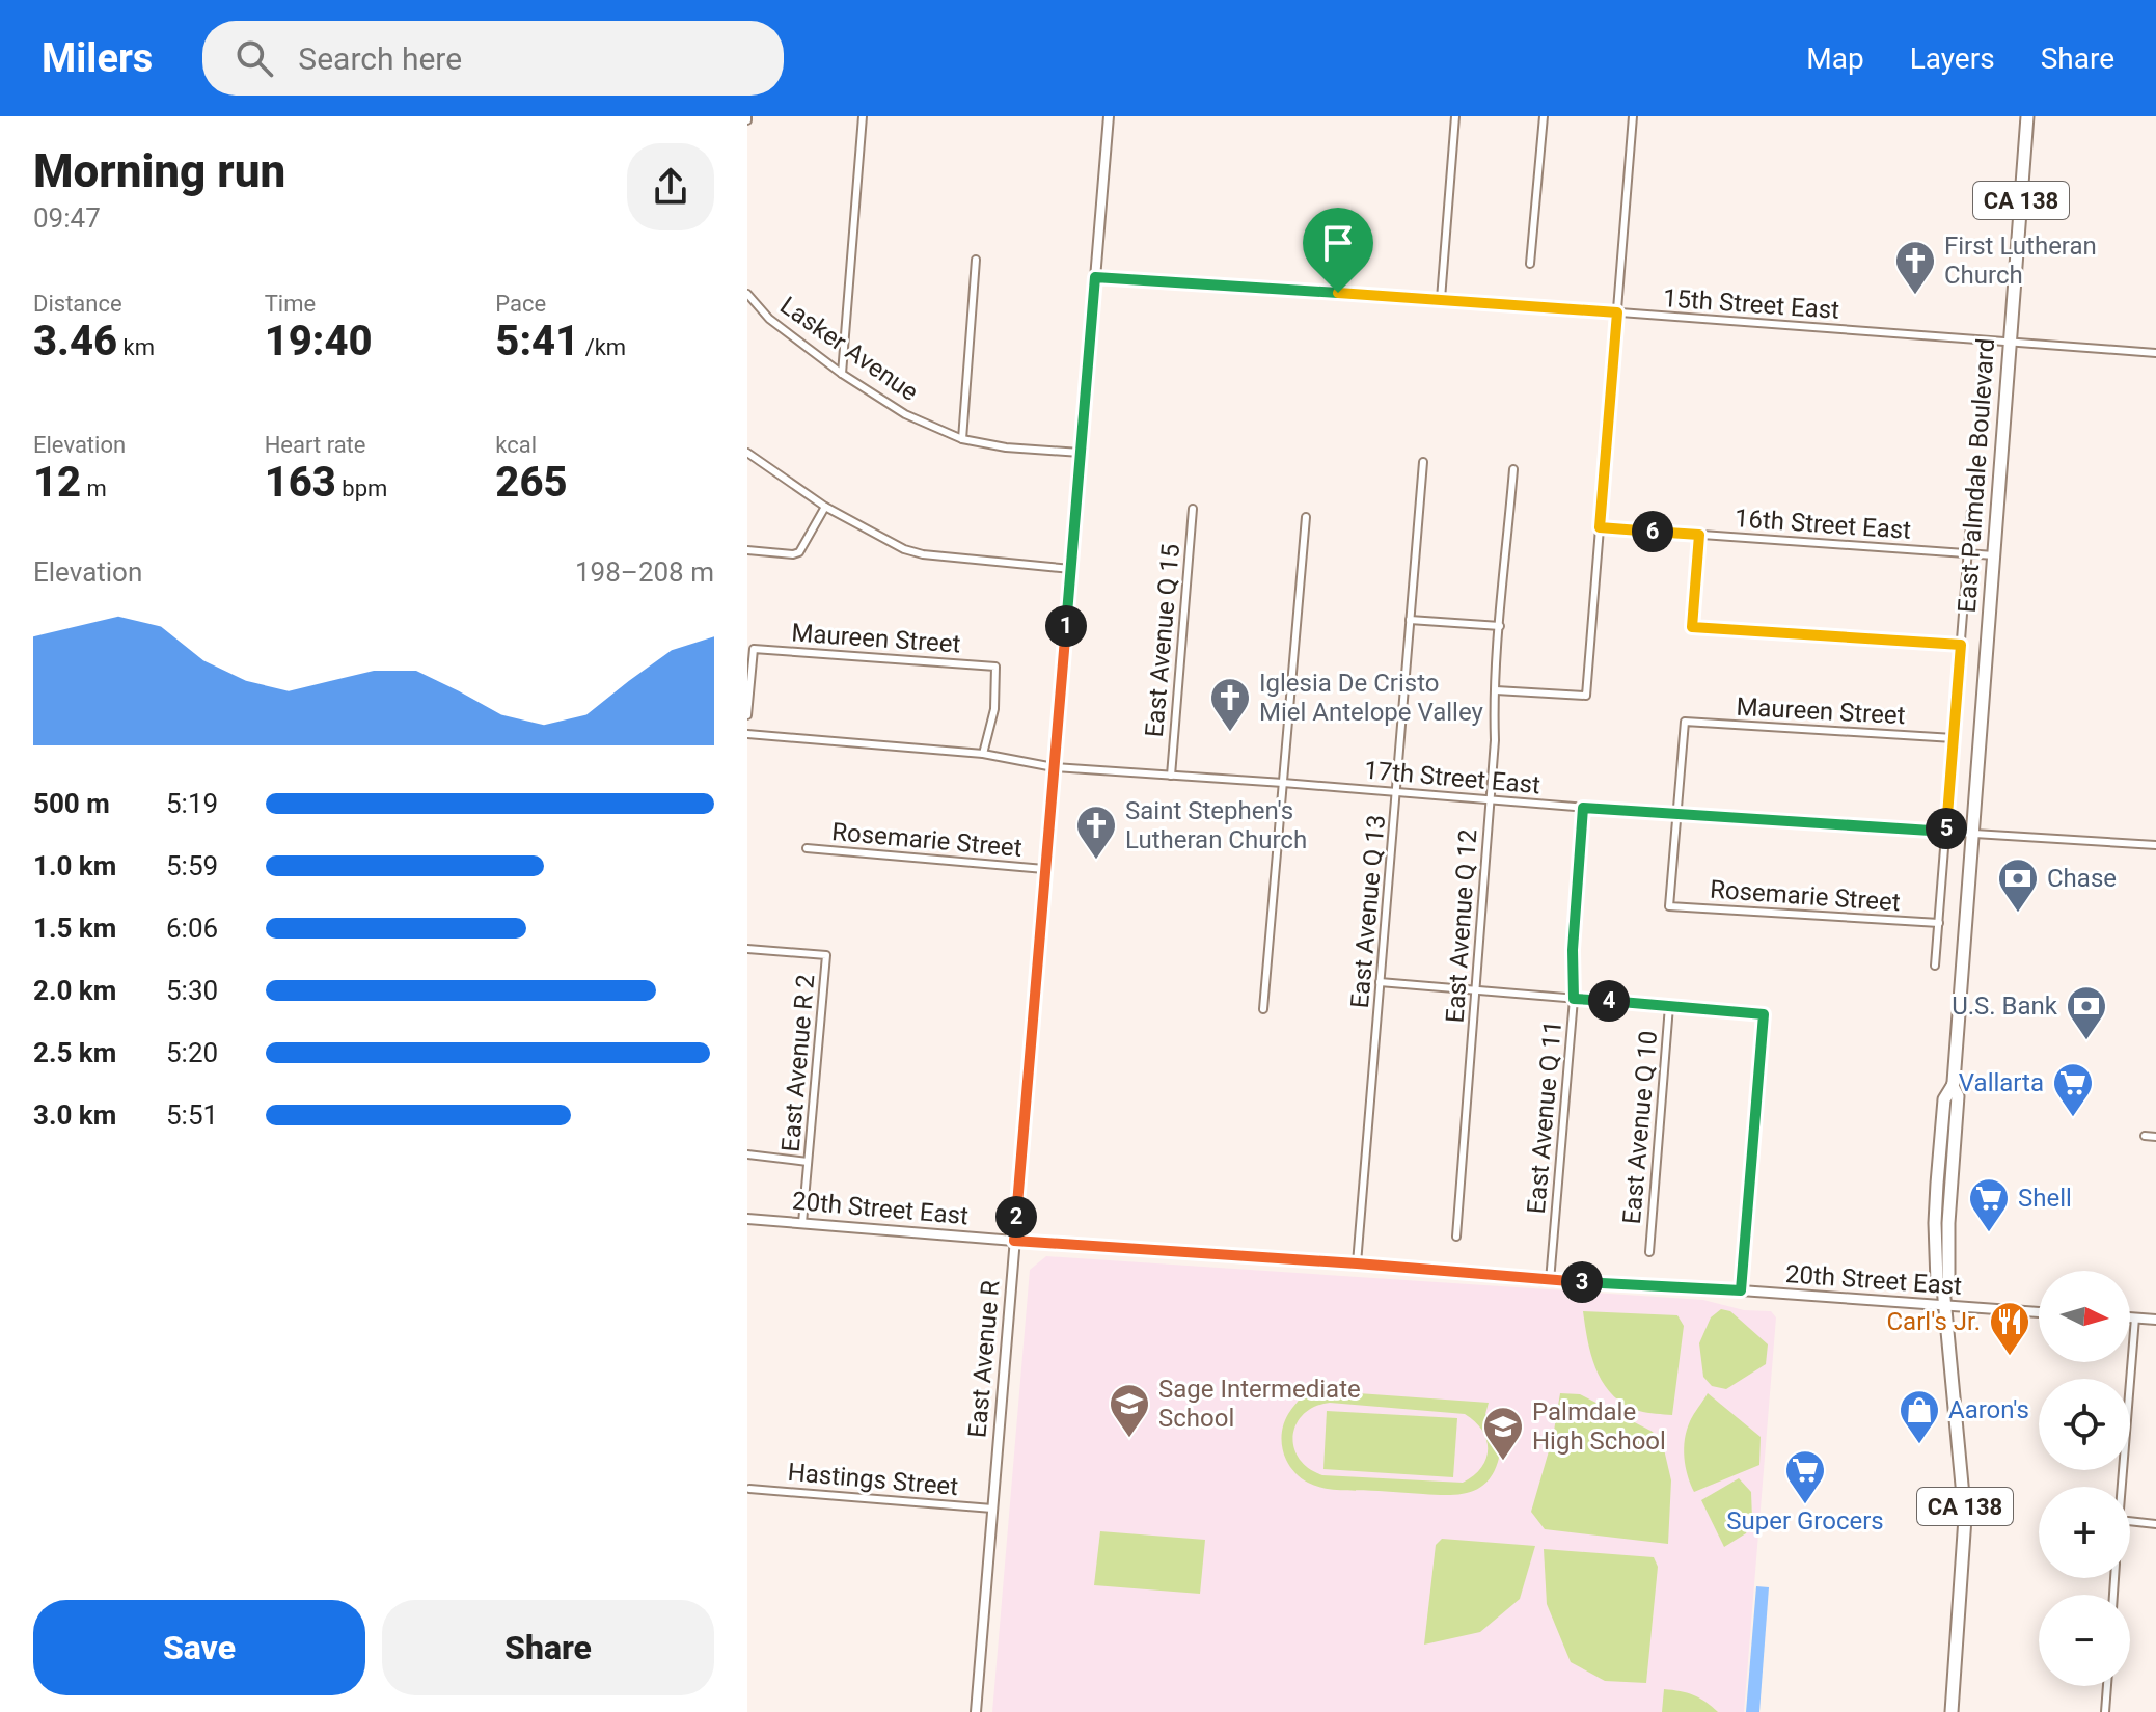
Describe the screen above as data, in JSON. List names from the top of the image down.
{
  "streets": {
    "highway": ["CA 138", "East Palmdale Boulevard"],
    "main road": ["20th Street East", "East Avenue R"],
    "street": [
      "15th Street East",
      "Lasker Avenue",
      "16th Street East",
      "Maureen Street",
      "East Avenue Q 15",
      "17th Street East",
      "Rosemarie Street",
      "East Avenue Q 13",
      "East Avenue Q 12",
      "East Avenue R 2",
      "East Avenue Q 11",
      "East Avenue Q 10",
      "Hastings Street"
    ]
  },
  "crossings": [
    ["15th Street East", "East Palmdale Boulevard"],
    ["15th Street East", "East Avenue R"],
    ["Lasker Avenue", "East Avenue R"],
    ["East Palmdale Boulevard", "16th Street East"],
    ["East Palmdale Boulevard", "Maureen Street"],
    ["East Palmdale Boulevard", "17th Street East"],
    ["East Palmdale Boulevard", "Rosemarie Street"],
    ["East Palmdale Boulevard", "20th Street East"],
    ["Maureen Street", "17th Street East"],
    ["Maureen Street", "Rosemarie Street"],
    ["East Avenue Q 15", "17th Street East"],
    ["17th Street East", "Rosemarie Street"],
    ["17th Street East", "East Avenue Q 13"],
    ["17th Street East", "East Avenue Q 12"],
    ["17th Street East", "East Avenue Q 11"],
    ["17th Street East", "East Avenue R"],
    ["Rosemarie Street", "East Avenue R"],
    ["East Avenue Q 13", "20th Street East"],
    ["East Avenue R 2", "20th Street East"],
    ["East Avenue Q 11", "20th Street East"],
    ["20th Street East", "East Avenue R"],
    ["East Avenue R", "Hastings Street"]
  ],
  "places": {
    "church": ["First Lutheran Church", "Iglesia De Cristo Miel Antelope Valley", "Saint Stephen's Lutheran Church"],
    "bank": ["Chase", "U.S. Bank"],
    "supermarket": ["Vallarta", "Shell", "Super Grocers"],
    "restaurant": ["Carl's Jr."],
    "school or university": ["Sage Intermediate School", "Palmdale High School"],
    "shop": ["Aaron's"]
  },
  "north": "right",
  "page": {
    "header": "Milers",
    "search": "Search here",
    "nav": ["Map", "Layers", "Share"],
    "heading": ["Morning run", "09:47"],
    "stats": [
      ["Distance", "3.46 km"],
      ["Time", "19:40"],
      ["Pace", "5:41 /km"],
      ["Elevation", "12 m"],
      ["Heart rate", "163 bpm"],
      ["kcal", "265"]
    ],
    "pins": [
      "6",
      "1",
      "5",
      "4",
      "2",
      "3"
    ],
    "chart": ["Elevation", "198–208 m"],
    "list": [
      {
        "name": "500 m",
        "note": "5:19"
      },
      {
        "name": "1.0 km",
        "note": "5:59"
      },
      {
        "name": "1.5 km",
        "note": "6:06"
      },
      {
        "name": "2.0 km",
        "note": "5:30"
      },
      {
        "name": "2.5 km",
        "note": "5:20"
      },
      {
        "name": "3.0 km",
        "note": "5:51"
      }
    ],
    "map_buttons": ["+", "−"],
    "buttons": ["Save", "Share"]
  }
}
